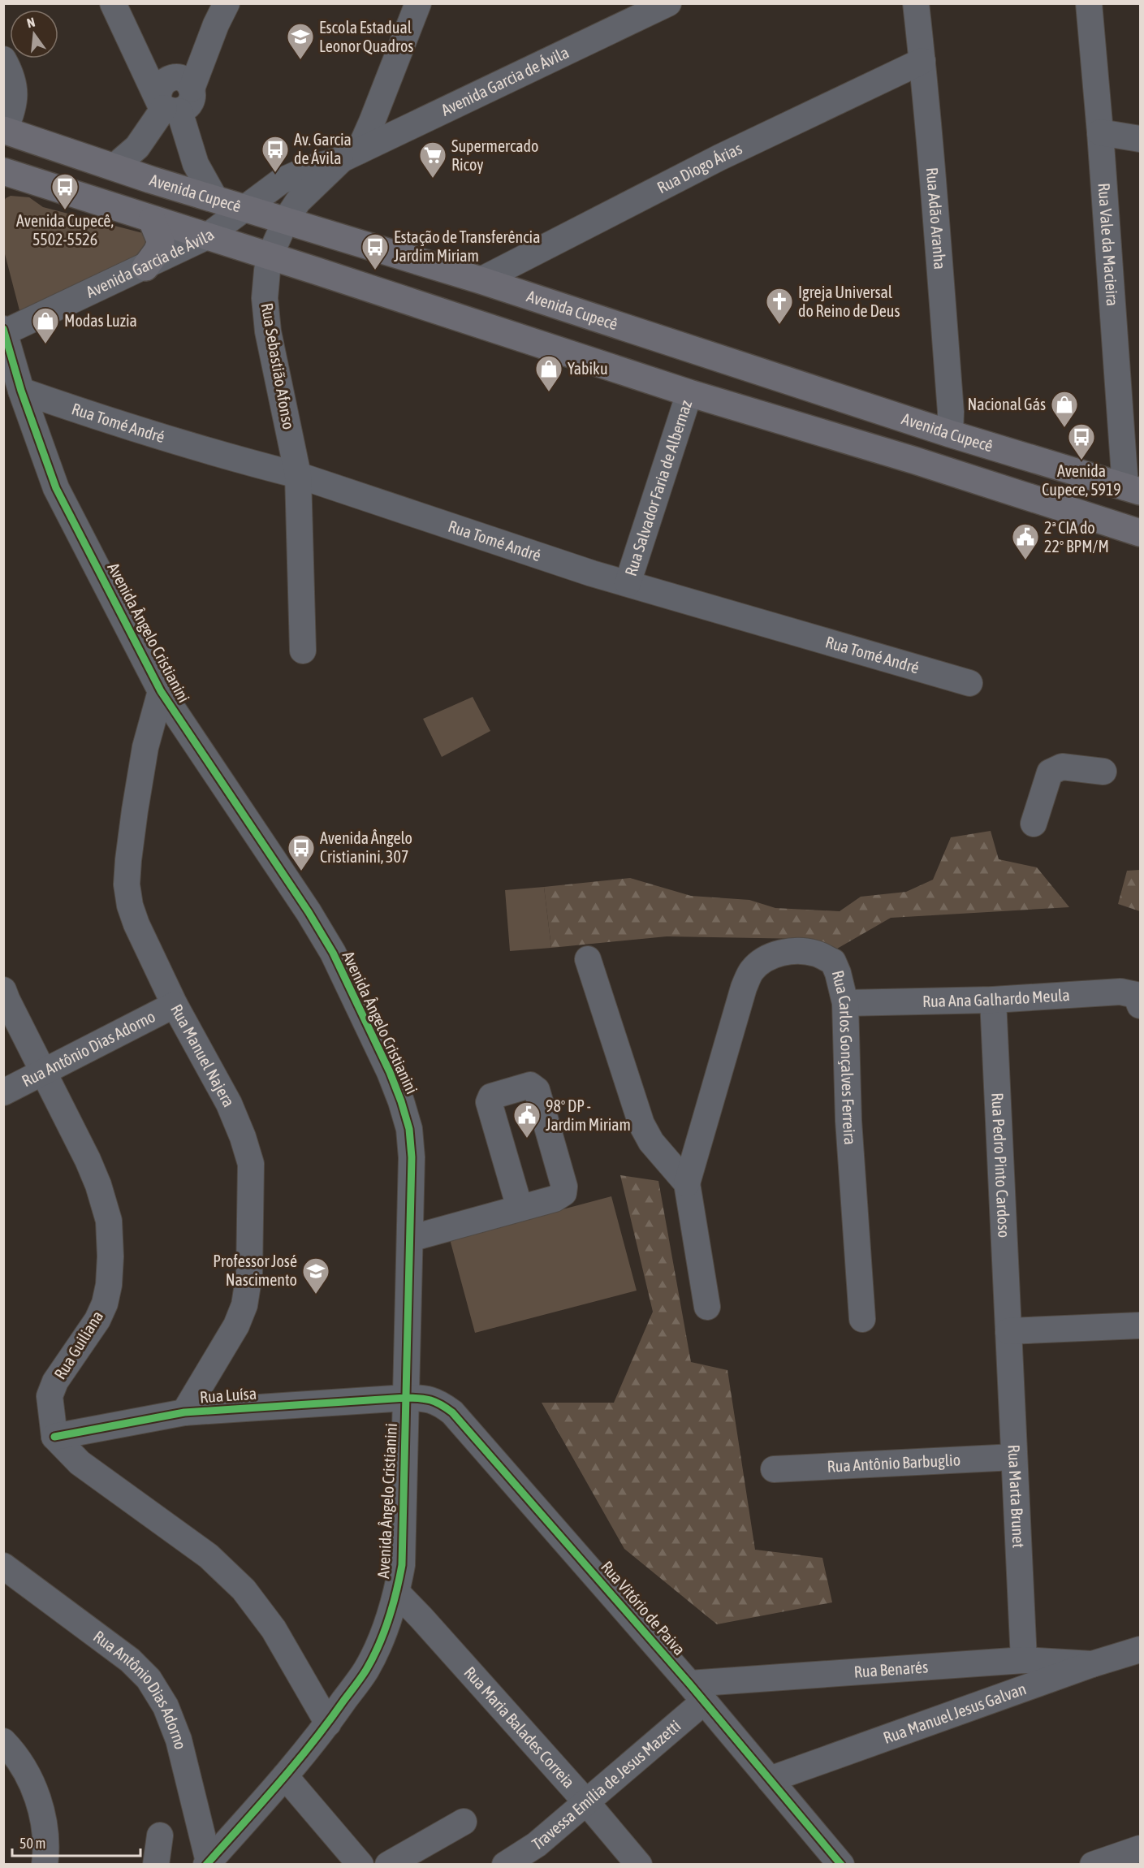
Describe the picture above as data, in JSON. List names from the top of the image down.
{
  "streets": {
    "main road": ["Avenida Cupecê"],
    "street": [
      "Avenida Garcia de Ávila",
      "Rua Diogo Árias",
      "Rua Adão Aranha",
      "Rua Vale da Macieira",
      "Rua Sebastião Afonso",
      "Rua Tomé André",
      "Rua Salvador Faria de Albernaz",
      "Avenida Ângelo Cristianini",
      "Rua Ana Galhardo Meula",
      "Rua Antônio Dias Adorno",
      "Rua Manuel Najera",
      "Rua Carlos Gonçalves Ferreira",
      "Rua Pedro Pinto Cardoso",
      "Rua Guiliana",
      "Rua Luísa",
      "Rua Antônio Barbuglio",
      "Rua Marta Brunet",
      "Rua Vitório de Paiva",
      "Rua Benarés",
      "Rua Manuel Jesus Galvan",
      "Rua Maria Balades Correia",
      "Travessa Emília de Jesus Mazetti"
    ]
  },
  "crossings": [
    ["Avenida Garcia de Ávila", "Avenida Cupecê"],
    ["Avenida Garcia de Ávila", "Rua Sebastião Afonso"],
    ["Avenida Garcia de Ávila", "Avenida Ângelo Cristianini"],
    ["Rua Diogo Árias", "Avenida Cupecê"],
    ["Rua Diogo Árias", "Rua Adão Aranha"],
    ["Avenida Cupecê", "Rua Adão Aranha"],
    ["Avenida Cupecê", "Rua Vale da Macieira"],
    ["Rua Sebastião Afonso", "Rua Tomé André"],
    ["Rua Tomé André", "Rua Salvador Faria de Albernaz"],
    ["Rua Tomé André", "Avenida Ângelo Cristianini"],
    ["Avenida Ângelo Cristianini", "Rua Antônio Dias Adorno"],
    ["Avenida Ângelo Cristianini", "Rua Manuel Najera"],
    ["Avenida Ângelo Cristianini", "Rua Luísa"],
    ["Avenida Ângelo Cristianini", "Rua Vitório de Paiva"],
    ["Avenida Ângelo Cristianini", "Rua Maria Balades Correia"],
    ["Rua Ana Galhardo Meula", "Rua Carlos Gonçalves Ferreira"],
    ["Rua Ana Galhardo Meula", "Rua Pedro Pinto Cardoso"],
    ["Rua Antônio Dias Adorno", "Rua Manuel Najera"],
    ["Rua Antônio Dias Adorno", "Rua Guiliana"],
    ["Rua Manuel Najera", "Rua Luísa"],
    ["Rua Pedro Pinto Cardoso", "Rua Marta Brunet"],
    ["Rua Guiliana", "Rua Luísa"],
    ["Rua Luísa", "Rua Vitório de Paiva"],
    ["Rua Antônio Barbuglio", "Rua Marta Brunet"],
    ["Rua Marta Brunet", "Rua Benarés"],
    ["Rua Vitório de Paiva", "Rua Benarés"],
    ["Rua Vitório de Paiva", "Rua Manuel Jesus Galvan"],
    ["Rua Vitório de Paiva", "Travessa Emília de Jesus Mazetti"],
    ["Rua Benarés", "Rua Manuel Jesus Galvan"],
    ["Rua Benarés", "Travessa Emília de Jesus Mazetti"],
    ["Rua Maria Balades Correia", "Travessa Emília de Jesus Mazetti"]
  ],
  "places": {
    "school or university": ["Escola Estadual Leonor Quadros", "Professor José Nascimento"],
    "bus stop": [
      "Av. Garcia de Ávila",
      "Avenida Cupecê, 5502-5526",
      "Estação de Transferência Jardim Miriam",
      "Avenida Cupece, 5919",
      "Avenida Ângelo Cristianini, 307"
    ],
    "supermarket": ["Supermercado Ricoy"],
    "church": ["Igreja Universal do Reino de Deus"],
    "shop": ["Modas Luzia", "Yabiku", "Nacional Gás"],
    "public building": ["2ª CIA do 22º BPM/M", "98º DP - Jardim Miriam"]
  },
  "scale_bar": "50 m",
  "north": "top"
}
